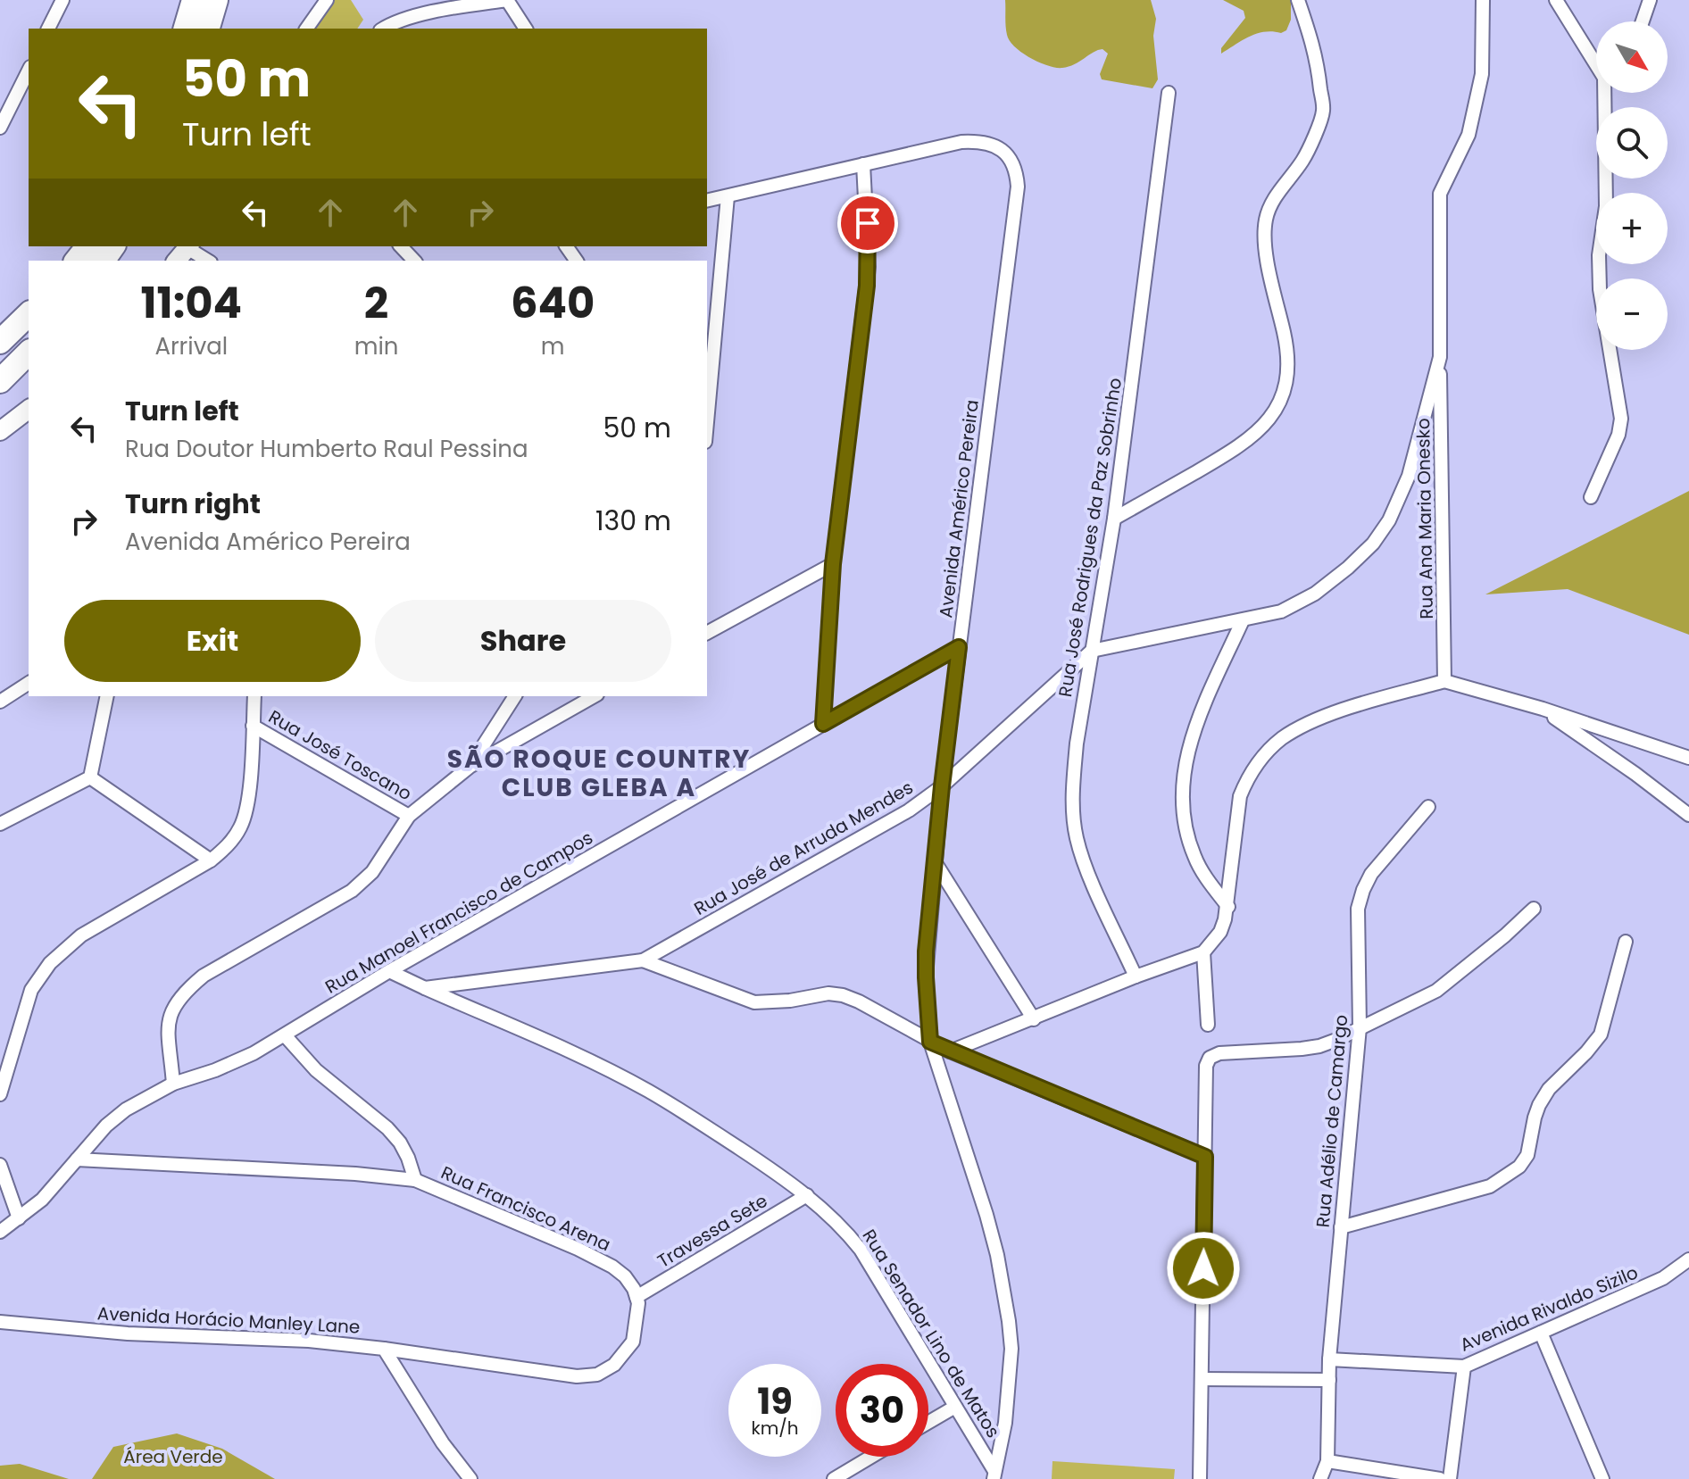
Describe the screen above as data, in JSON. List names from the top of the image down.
{
  "streets": {
    "street": [
      "Avenida Américo Pereira",
      "Rua Ana Maria Onesko",
      "Rua José Rodrigues da Paz Sobrinho",
      "Rua José Toscano",
      "Rua José de Arruda Mendes",
      "Rua Manoel Francisco de Campos",
      "Rua Adélio de Camargo",
      "Rua Francisco Arena",
      "Travessa Sete",
      "Avenida Rivaldo Sizilo",
      "Avenida Horácio Manley Lane",
      "Rua Senador Lino de Matos"
    ]
  },
  "crossings": [
    ["Avenida Américo Pereira", "Rua José de Arruda Mendes"],
    ["Avenida Américo Pereira", "Rua Manoel Francisco de Campos"],
    ["Avenida Américo Pereira", "Rua Senador Lino de Matos"],
    ["Rua José Rodrigues da Paz Sobrinho", "Rua José de Arruda Mendes"],
    ["Rua José de Arruda Mendes", "Rua Senador Lino de Matos"],
    ["Rua Manoel Francisco de Campos", "Rua Francisco Arena"],
    ["Rua Adélio de Camargo", "Avenida Rivaldo Sizilo"],
    ["Rua Francisco Arena", "Travessa Sete"],
    ["Travessa Sete", "Rua Senador Lino de Matos"]
  ],
  "districts": ["SÃO ROQUE COUNTRY CLUB GLEBA A"],
  "parks": ["Área Verde"],
  "north": "bottom right",
  "page": {
    "map_buttons": ["+", "−"],
    "turn": ["50 m", "Turn left"],
    "eta": [
      "11:04",
      "Arrival",
      "2",
      "min",
      "640",
      "m"
    ],
    "list": [
      {
        "name": "Turn left",
        "note": "Rua Doutor Humberto Raul Pessina",
        "value": "50 m"
      },
      {
        "name": "Turn right",
        "note": "Avenida Américo Pereira",
        "value": "130 m"
      }
    ],
    "buttons": ["Exit", "Share"],
    "speed": "19 km/h",
    "limit": "30"
  }
}
